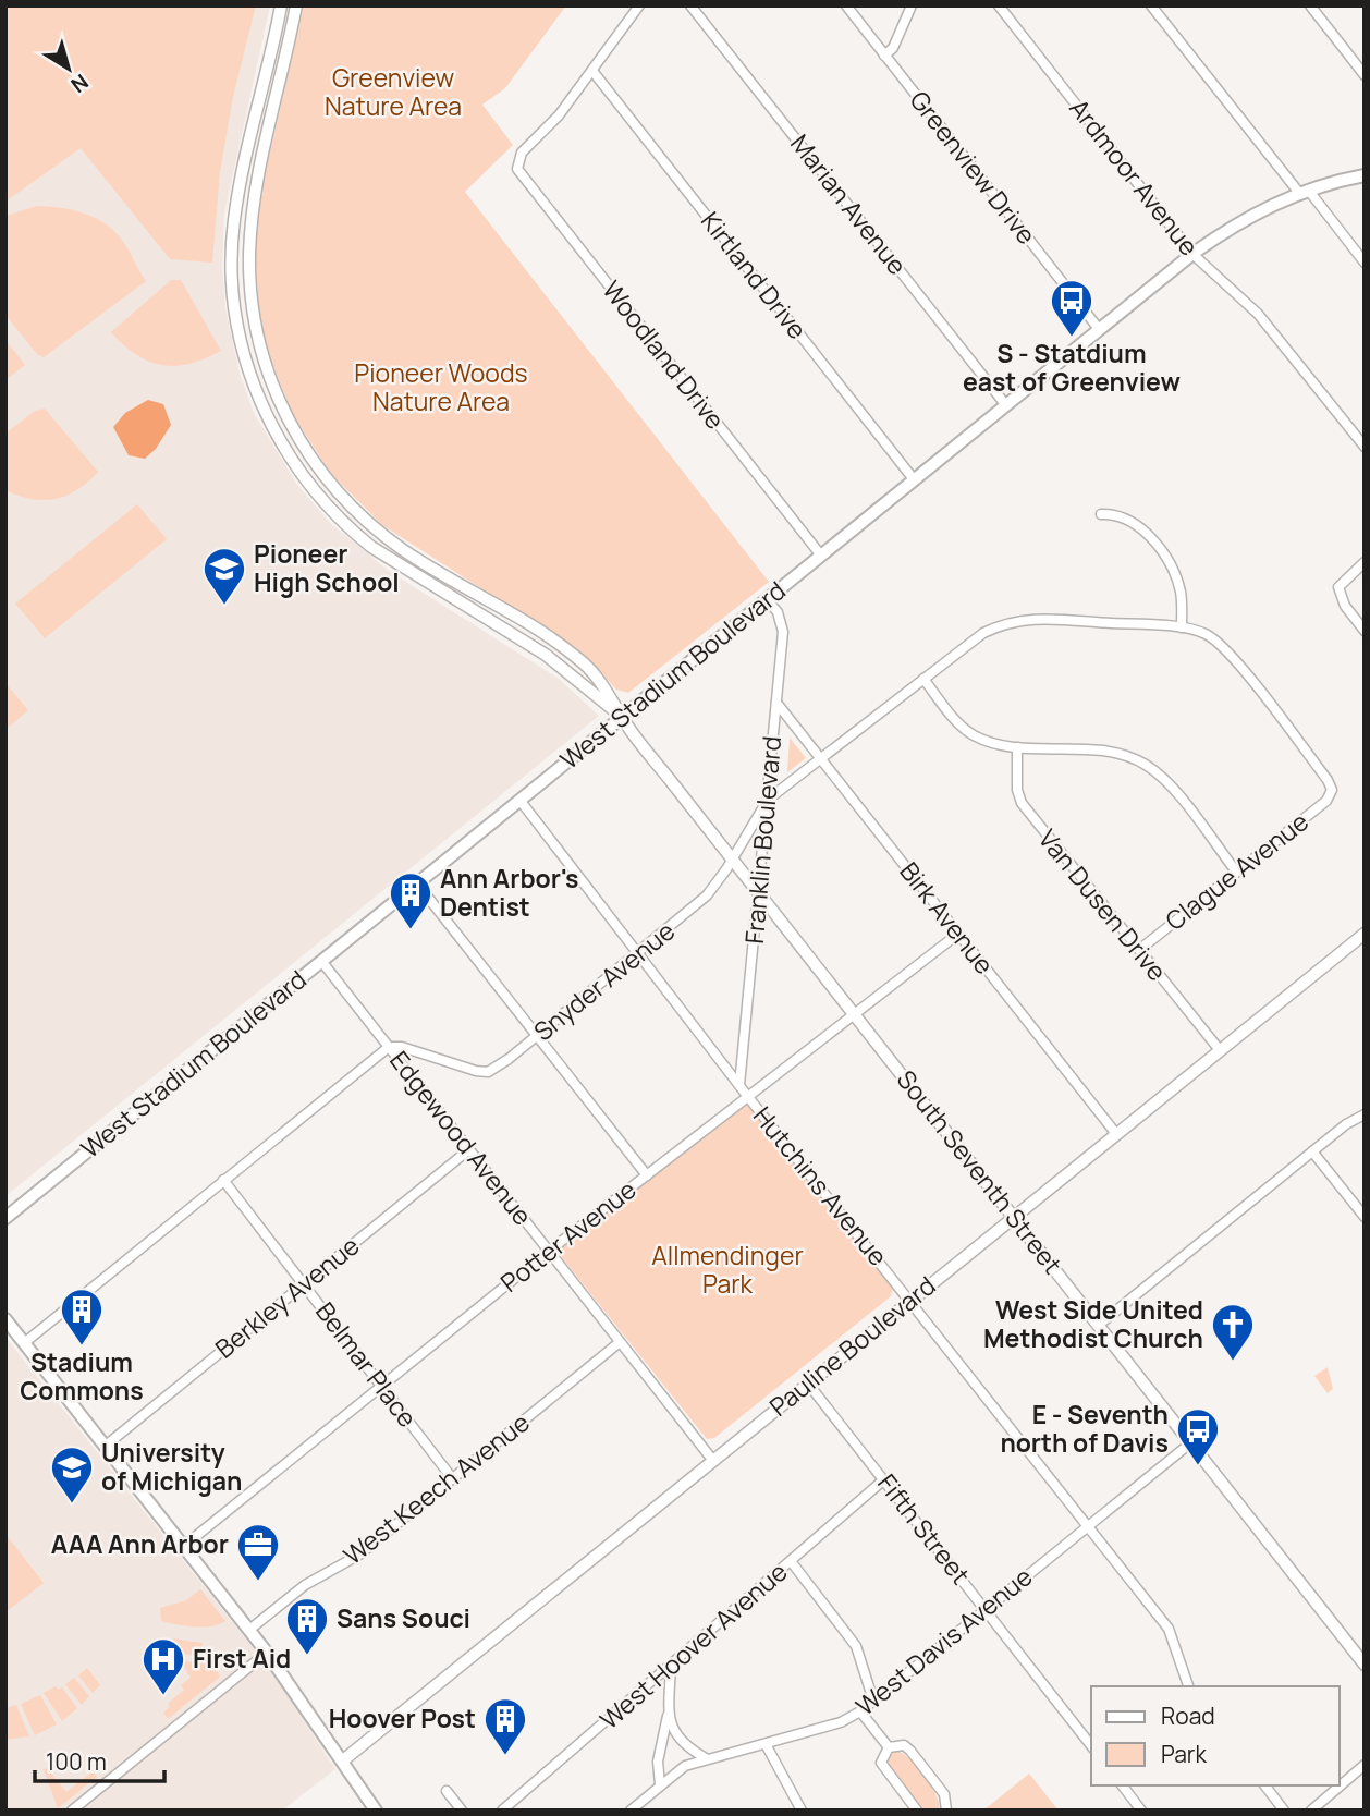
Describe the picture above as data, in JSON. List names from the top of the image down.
{
  "streets": {
    "main road": ["West Stadium Boulevard"],
    "street": [
      "Greenview Drive",
      "Ardmoor Avenue",
      "Marian Avenue",
      "Kirtland Drive",
      "Woodland Drive",
      "Franklin Boulevard",
      "Clague Avenue",
      "Van Dusen Drive",
      "Birk Avenue",
      "Snyder Avenue",
      "Edgewood Avenue",
      "South Seventh Street",
      "Hutchins Avenue",
      "Potter Avenue",
      "Berkley Avenue",
      "Pauline Boulevard",
      "Belmar Place",
      "West Keech Avenue",
      "Fifth Street",
      "West Davis Avenue",
      "West Hoover Avenue"
    ]
  },
  "crossings": [
    ["Greenview Drive", "West Stadium Boulevard"],
    ["Ardmoor Avenue", "West Stadium Boulevard"],
    ["Marian Avenue", "West Stadium Boulevard"],
    ["Kirtland Drive", "Woodland Drive"],
    ["Kirtland Drive", "West Stadium Boulevard"],
    ["Woodland Drive", "West Stadium Boulevard"],
    ["West Stadium Boulevard", "Franklin Boulevard"],
    ["West Stadium Boulevard", "Edgewood Avenue"],
    ["West Stadium Boulevard", "South Seventh Street"],
    ["West Stadium Boulevard", "Hutchins Avenue"],
    ["Franklin Boulevard", "Birk Avenue"],
    ["Franklin Boulevard", "Snyder Avenue"],
    ["Franklin Boulevard", "South Seventh Street"],
    ["Franklin Boulevard", "Hutchins Avenue"],
    ["Clague Avenue", "Van Dusen Drive"],
    ["Clague Avenue", "Snyder Avenue"],
    ["Van Dusen Drive", "Pauline Boulevard"],
    ["Birk Avenue", "Snyder Avenue"],
    ["Birk Avenue", "Potter Avenue"],
    ["Birk Avenue", "Pauline Boulevard"],
    ["Snyder Avenue", "Edgewood Avenue"],
    ["Snyder Avenue", "South Seventh Street"],
    ["Snyder Avenue", "Hutchins Avenue"],
    ["Edgewood Avenue", "Potter Avenue"],
    ["Edgewood Avenue", "Berkley Avenue"],
    ["Edgewood Avenue", "Pauline Boulevard"],
    ["Edgewood Avenue", "West Keech Avenue"],
    ["South Seventh Street", "Potter Avenue"],
    ["South Seventh Street", "Pauline Boulevard"],
    ["South Seventh Street", "West Davis Avenue"],
    ["Hutchins Avenue", "Potter Avenue"],
    ["Hutchins Avenue", "Pauline Boulevard"],
    ["Hutchins Avenue", "West Davis Avenue"],
    ["Potter Avenue", "Belmar Place"],
    ["Berkley Avenue", "Belmar Place"],
    ["Pauline Boulevard", "Fifth Street"],
    ["Belmar Place", "West Keech Avenue"],
    ["Fifth Street", "West Davis Avenue"],
    ["Fifth Street", "West Hoover Avenue"]
  ],
  "parks": ["Greenview Nature Area", "Pioneer Woods Nature Area", "Allmendinger Park"],
  "places": {
    "bus stop": ["S - Statdium east of Greenview", "E - Seventh north of Davis"],
    "school or university": ["Pioneer High School", "University of Michigan"],
    "building": [
      "Ann Arbor's Dentist",
      "Stadium Commons",
      "Sans Souci",
      "Hoover Post"
    ],
    "church": ["West Side United Methodist Church"],
    "office": ["AAA Ann Arbor"],
    "hospital": ["First Aid"]
  },
  "legend": ["Road", "Park"],
  "scale_bar": "100 m",
  "north": "bottom right"
}
